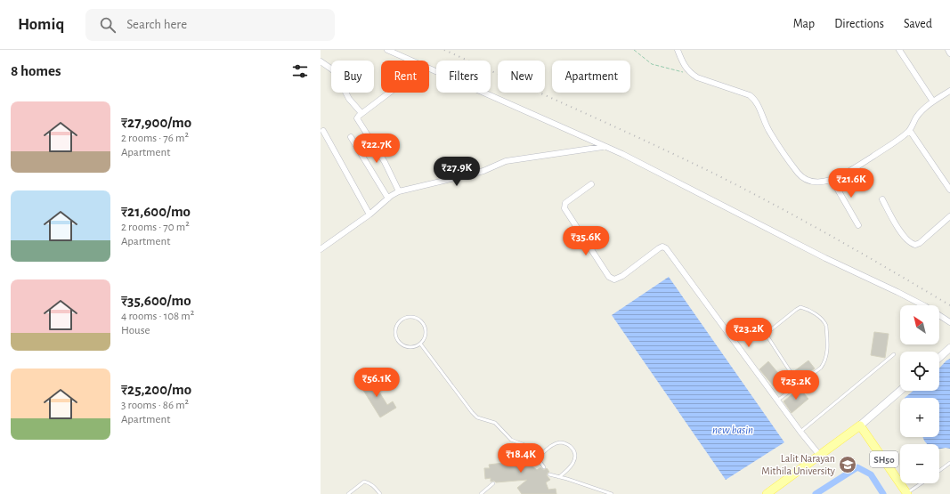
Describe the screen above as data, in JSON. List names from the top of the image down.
{
  "streets": {
    "main road": ["SH50"]
  },
  "water": ["new basin"],
  "places": {
    "school or university": ["Lalit Narayan Mithila University"]
  },
  "north": "top left",
  "page": {
    "header": "Homiq",
    "search": "Search here",
    "nav": ["Map", "Directions", "Saved"],
    "heading": "8 homes",
    "chip": [
      "Buy",
      "Rent",
      "Filters",
      "New",
      "Apartment"
    ],
    "list": [
      {
        "name": "₹27,900/mo",
        "note": "2 rooms · 76 m² · Apartment"
      },
      {
        "name": "₹21,600/mo",
        "note": "2 rooms · 70 m² · Apartment"
      },
      {
        "name": "₹35,600/mo",
        "note": "4 rooms · 108 m² · House"
      },
      {
        "name": "₹25,200/mo",
        "note": "3 rooms · 86 m² · Apartment"
      }
    ],
    "price": [
      "₹22.7K",
      "₹27.9K",
      "₹21.6K",
      "₹35.6K",
      "₹23.2K",
      "₹56.1K",
      "₹25.2K",
      "₹18.4K"
    ],
    "map_buttons": ["+", "−"]
  }
}
